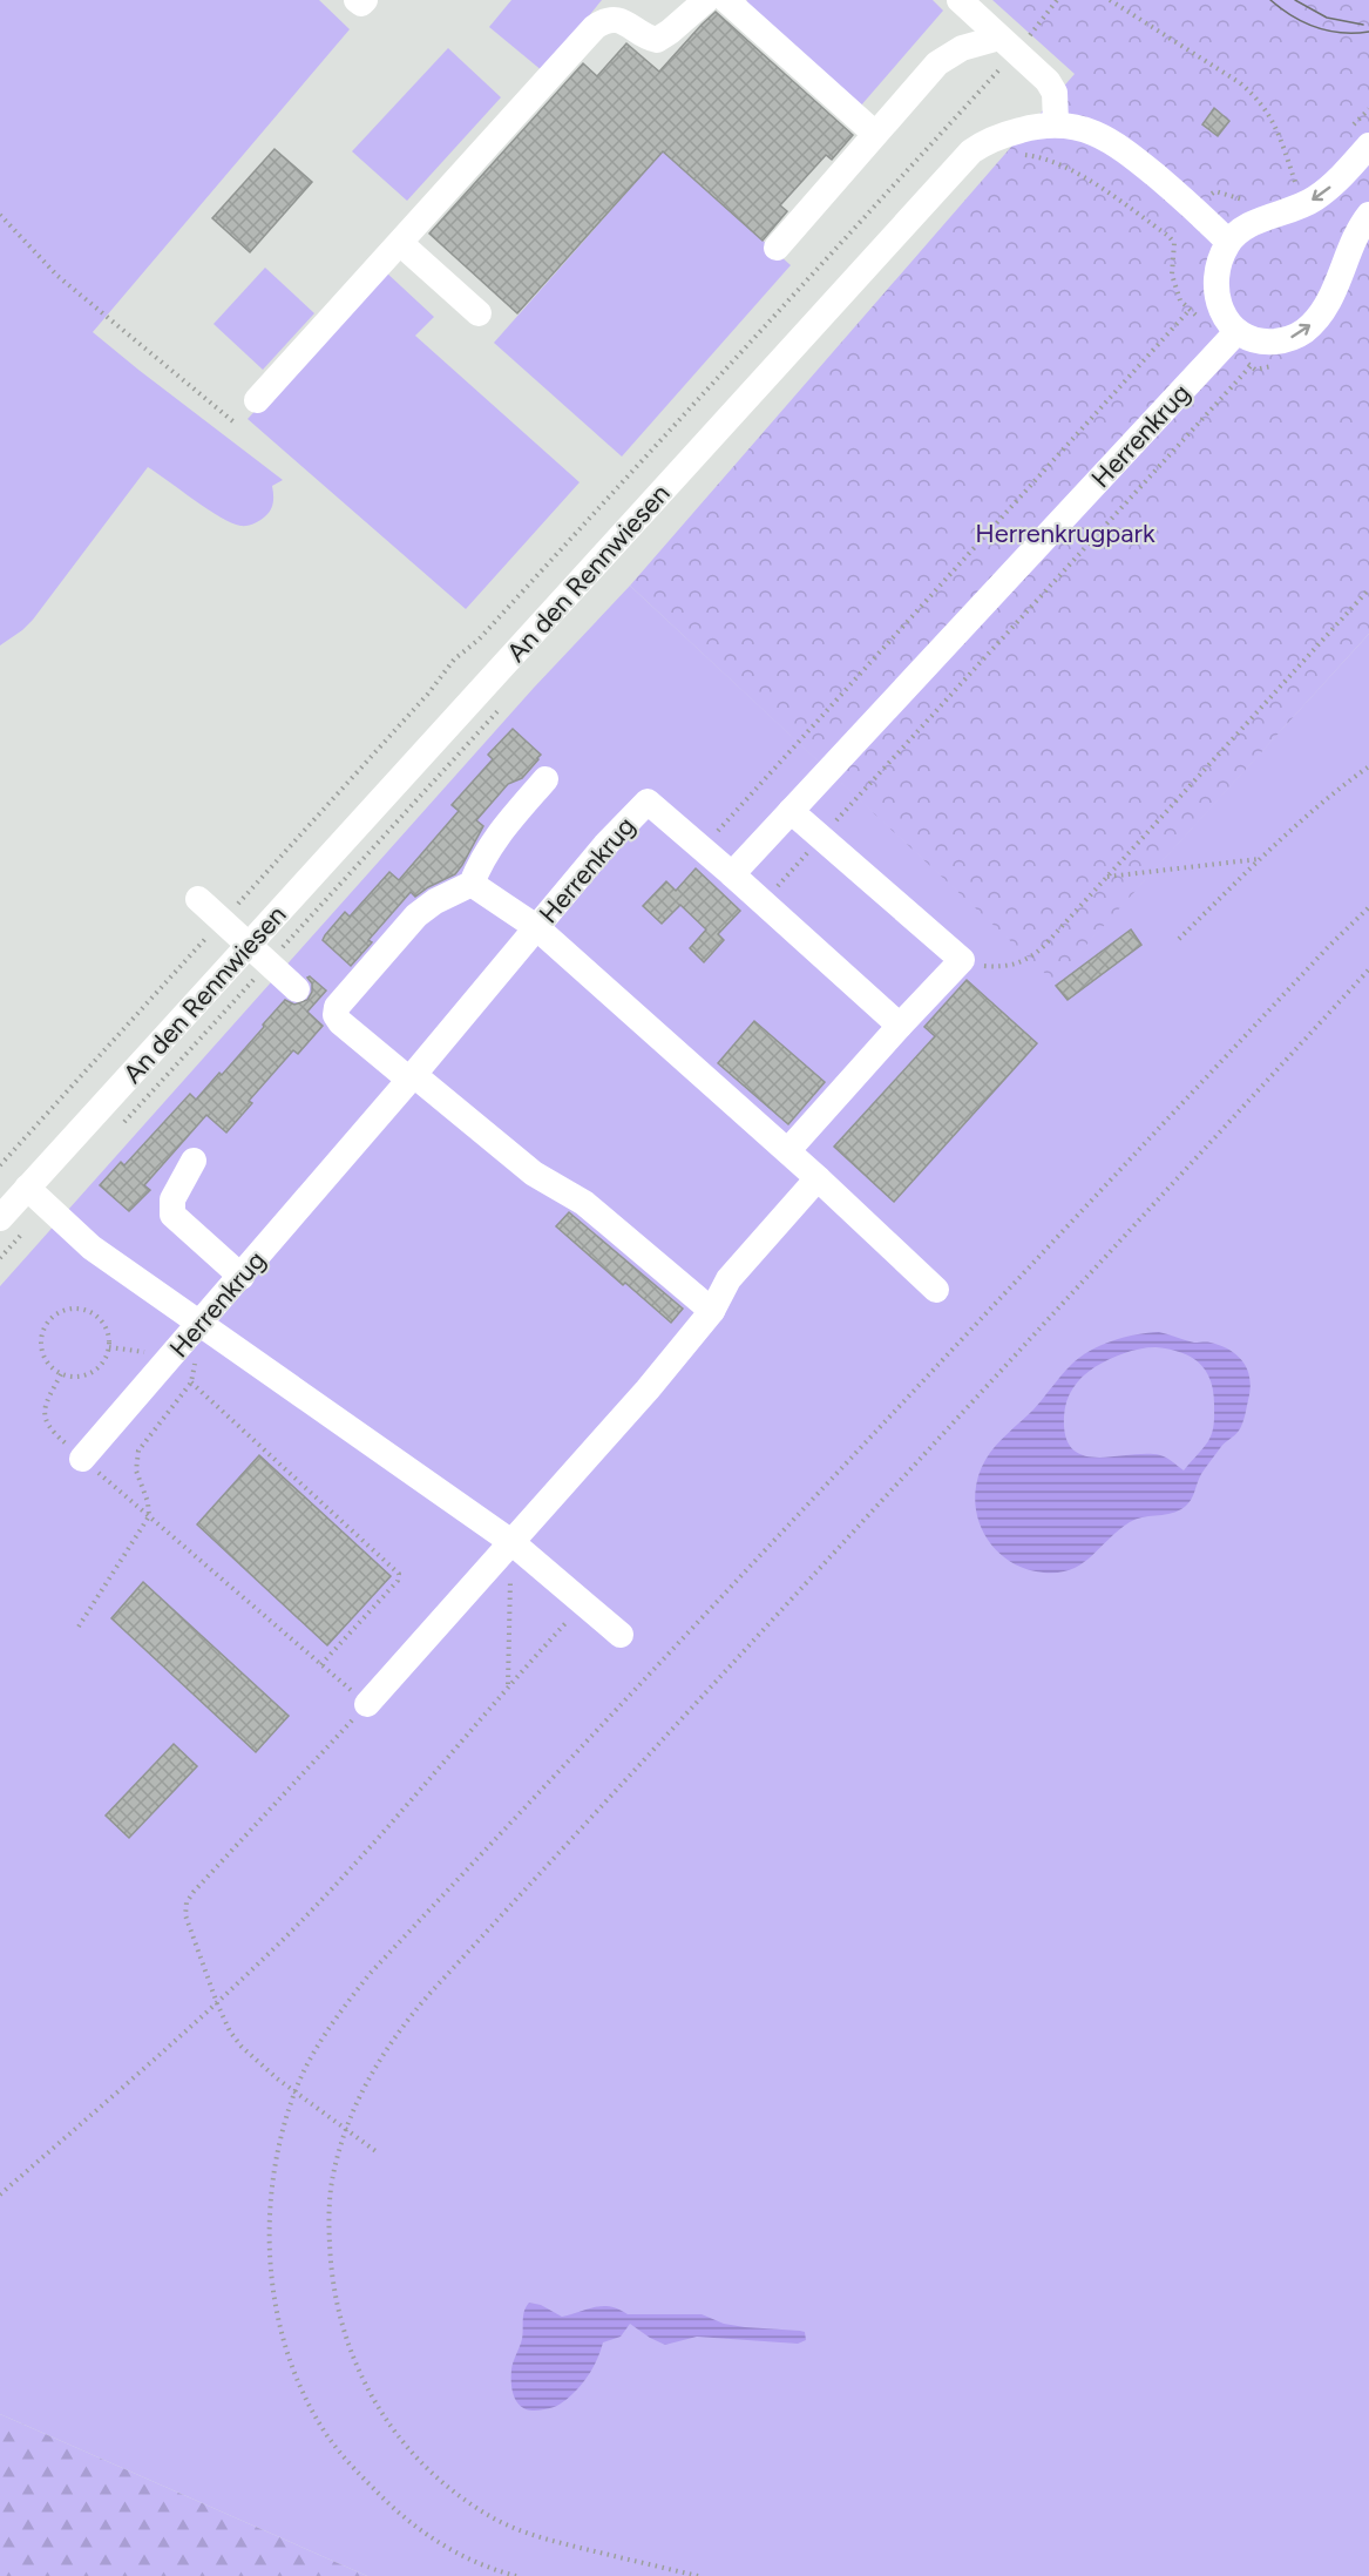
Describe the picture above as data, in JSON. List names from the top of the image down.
{
  "streets": {
    "street": ["Herrenkrug", "An den Rennwiesen"]
  },
  "parks": ["Herrenkrugpark"]
}
